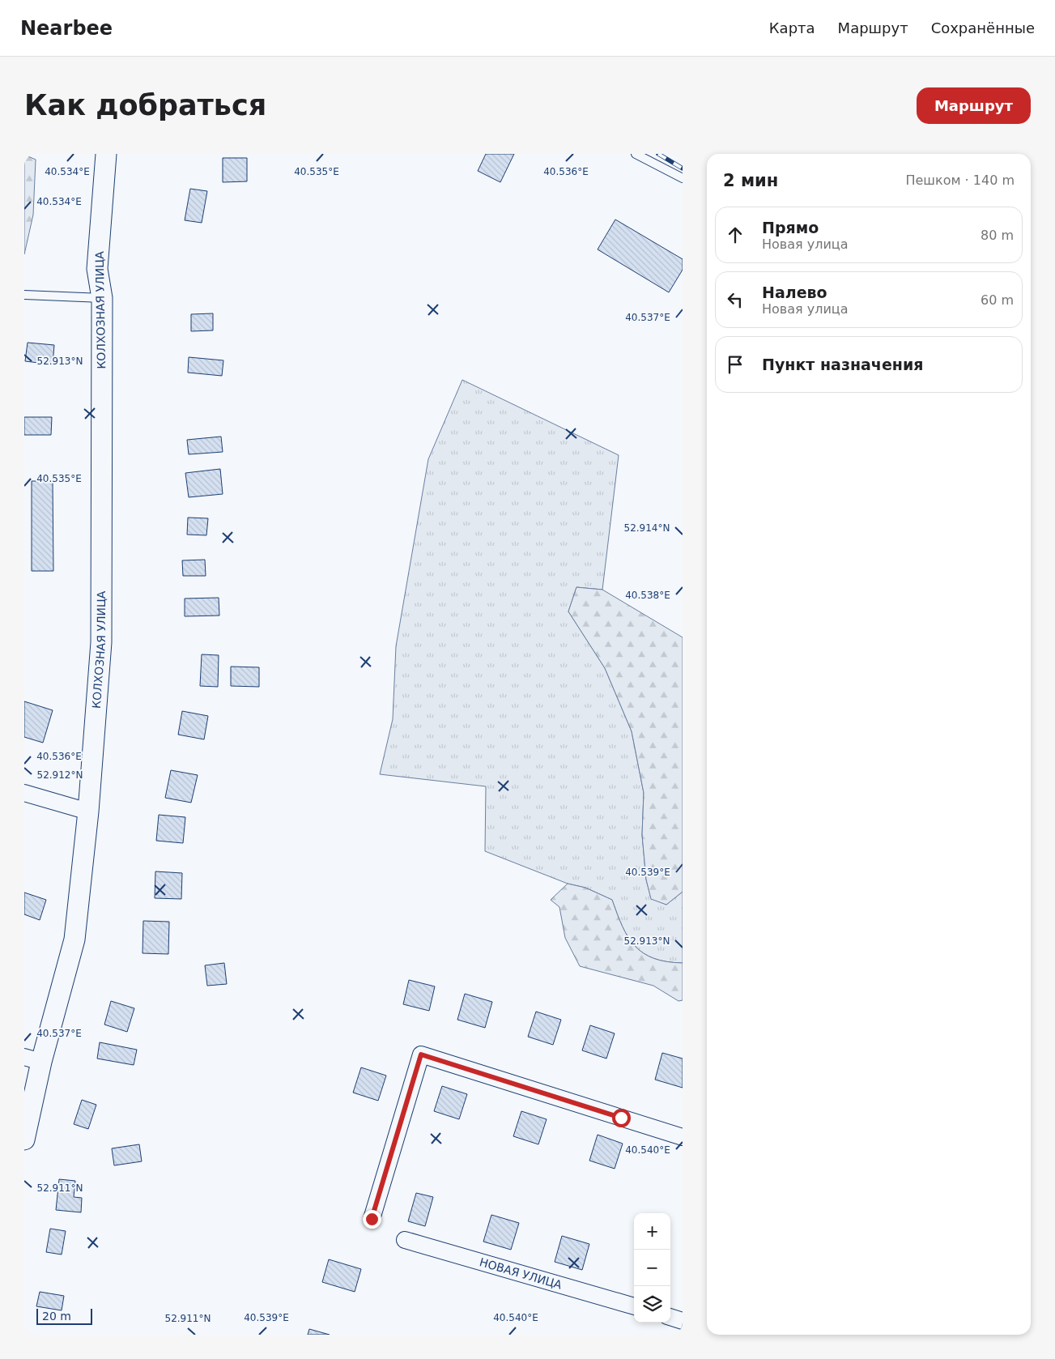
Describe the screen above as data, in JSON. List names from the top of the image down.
{
  "streets": {
    "street": ["КОЛХОЗНАЯ УЛИЦА", "НОВАЯ УЛИЦА"]
  },
  "scale_bar": "20 m",
  "page": {
    "header": "Nearbee",
    "nav": ["Карта", "Маршрут", "Сохранённые"],
    "buttons": "Маршрут",
    "title": "Как добраться",
    "heading": ["2 мин", "Пешком · 140 m"],
    "list": [
      ["Прямо", "Новая улица", "80 m"],
      ["Налево", "Новая улица", "60 m"],
      "Пункт назначения"
    ],
    "map_buttons": ["+", "−"],
    "scale": "20 m"
  },
  "coordinates": [
    "40.534°E",
    "40.535°E",
    "40.536°E",
    "40.537°E",
    "52.913°N",
    "52.914°N",
    "40.538°E",
    "52.912°N",
    "40.539°E",
    "40.540°E",
    "52.911°N"
  ]
}
